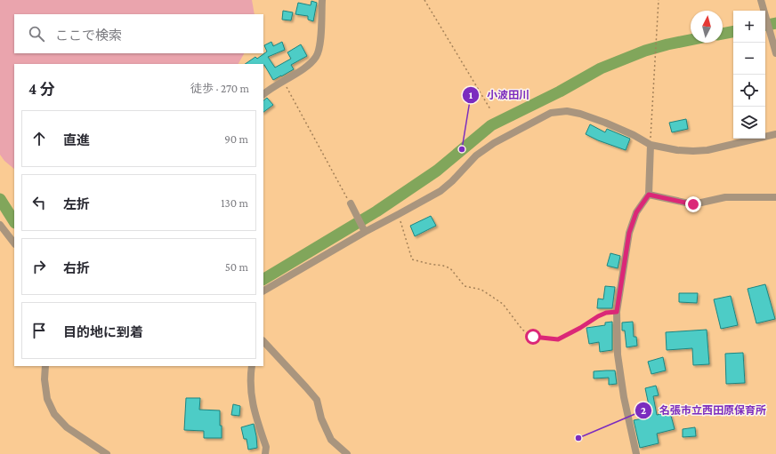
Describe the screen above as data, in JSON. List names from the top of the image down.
{
  "places": ["小波田川", "名張市立西田原保育所"],
  "north": "top",
  "page": {
    "map_buttons": ["+", "−"],
    "search": "ここで検索",
    "heading": ["4 分", "徒歩 · 270 m"],
    "list": [
      ["直進", "90 m"],
      ["左折", "130 m"],
      ["右折", "50 m"],
      "目的地に到着"
    ]
  }
}
